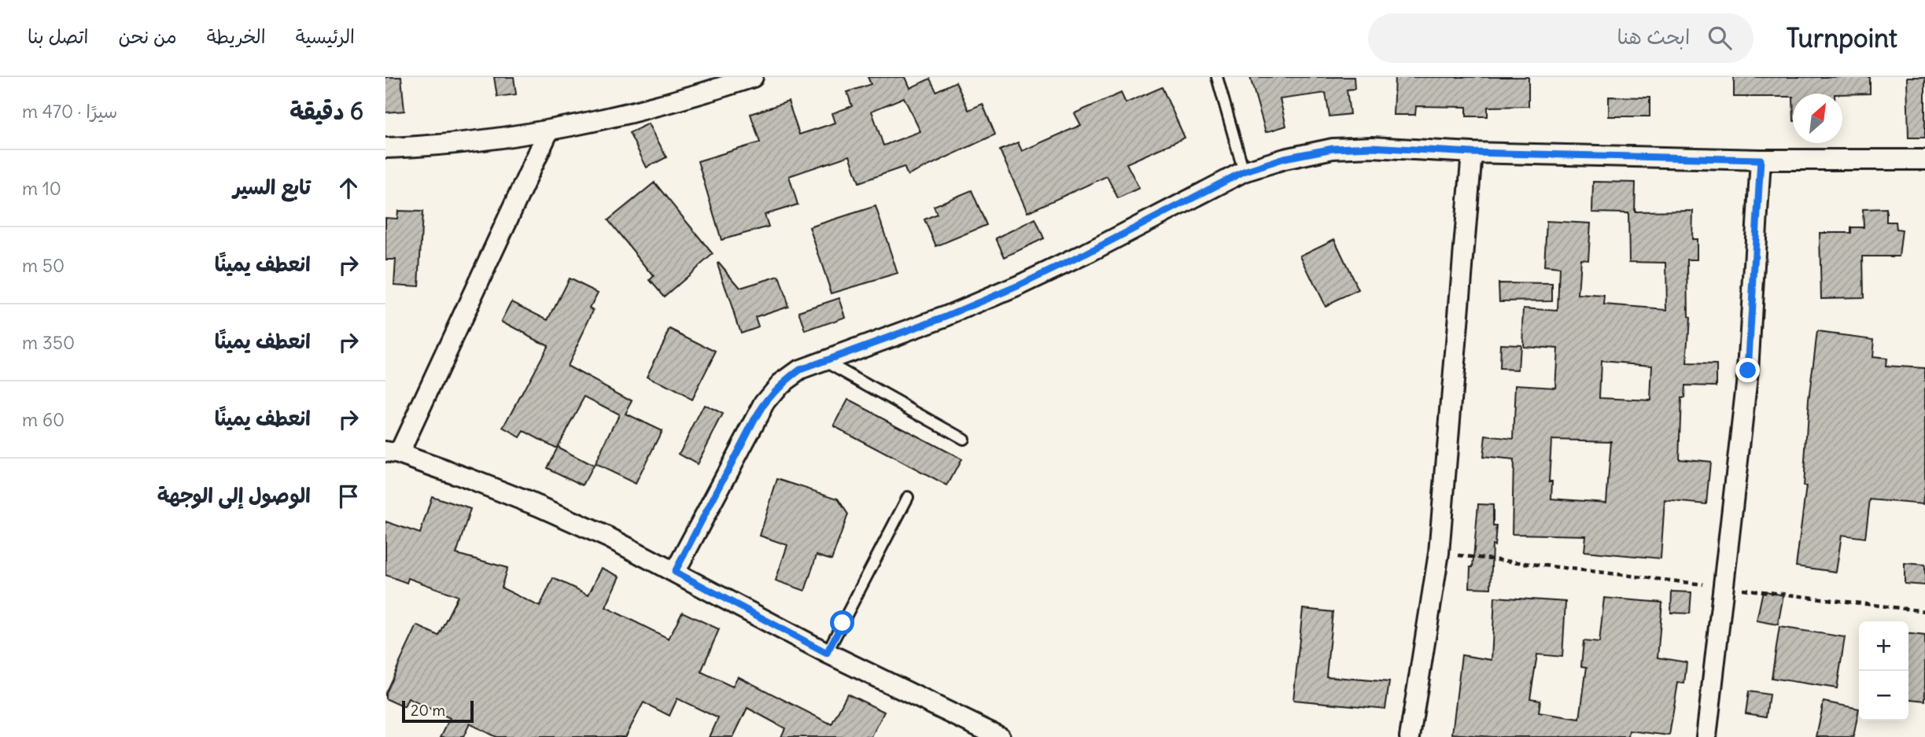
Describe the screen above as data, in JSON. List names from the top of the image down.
{
  "scale_bar": "20 m",
  "north": "top right",
  "page": {
    "header": "Turnpoint",
    "search": "ابحث هنا",
    "nav": [
      "الرئيسية",
      "الخريطة",
      "من نحن",
      "اتصل بنا"
    ],
    "heading": ["6 دقيقة", "سيرًا · 470 m"],
    "list": [
      ["تابع السير", "10 m"],
      ["انعطف يمينًا", "50 m"],
      ["انعطف يمينًا", "350 m"],
      ["انعطف يمينًا", "60 m"],
      "الوصول إلى الوجهة"
    ],
    "map_buttons": ["+", "−"],
    "scale": "20 m"
  }
}
